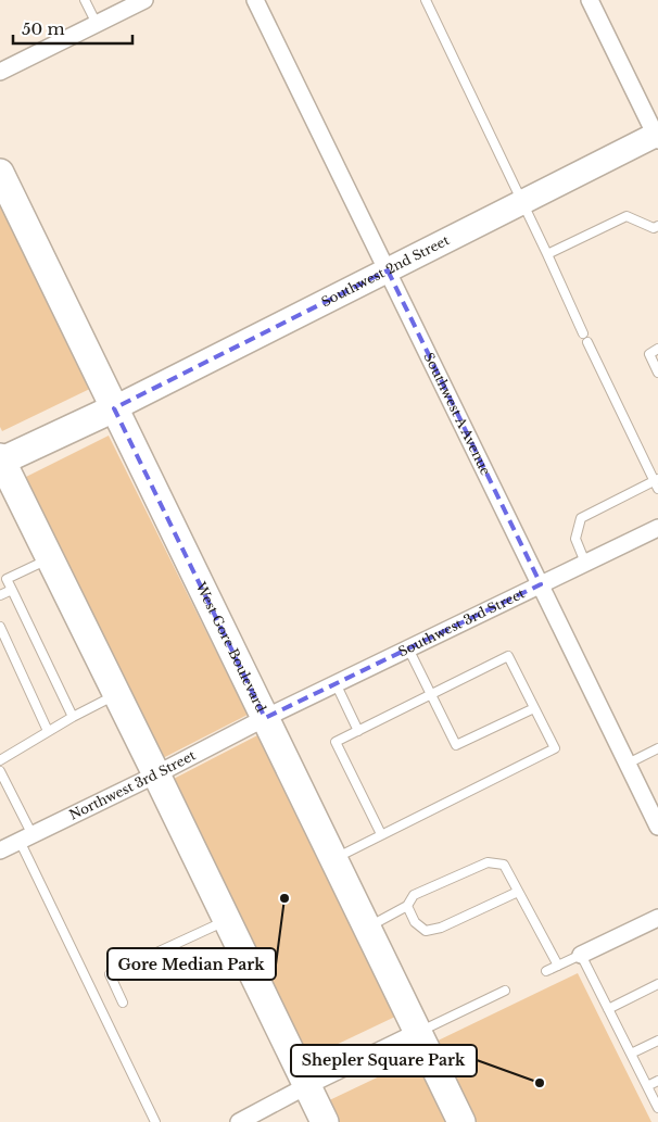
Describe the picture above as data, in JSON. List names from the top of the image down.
{
  "streets": {
    "main road": ["Southwest 2nd Street", "West Gore Boulevard"],
    "street": ["Southwest A Avenue", "Southwest 3rd Street", "Northwest 3rd Street"]
  },
  "crossings": [
    ["Southwest 2nd Street", "Southwest A Avenue"],
    ["Southwest 2nd Street", "West Gore Boulevard"],
    ["Southwest A Avenue", "Southwest 3rd Street"],
    ["Southwest 3rd Street", "West Gore Boulevard"],
    ["Southwest 3rd Street", "Northwest 3rd Street"],
    ["West Gore Boulevard", "Northwest 3rd Street"]
  ],
  "places": ["Gore Median Park", "Shepler Square Park"],
  "scale_bar": "50 m"
}
